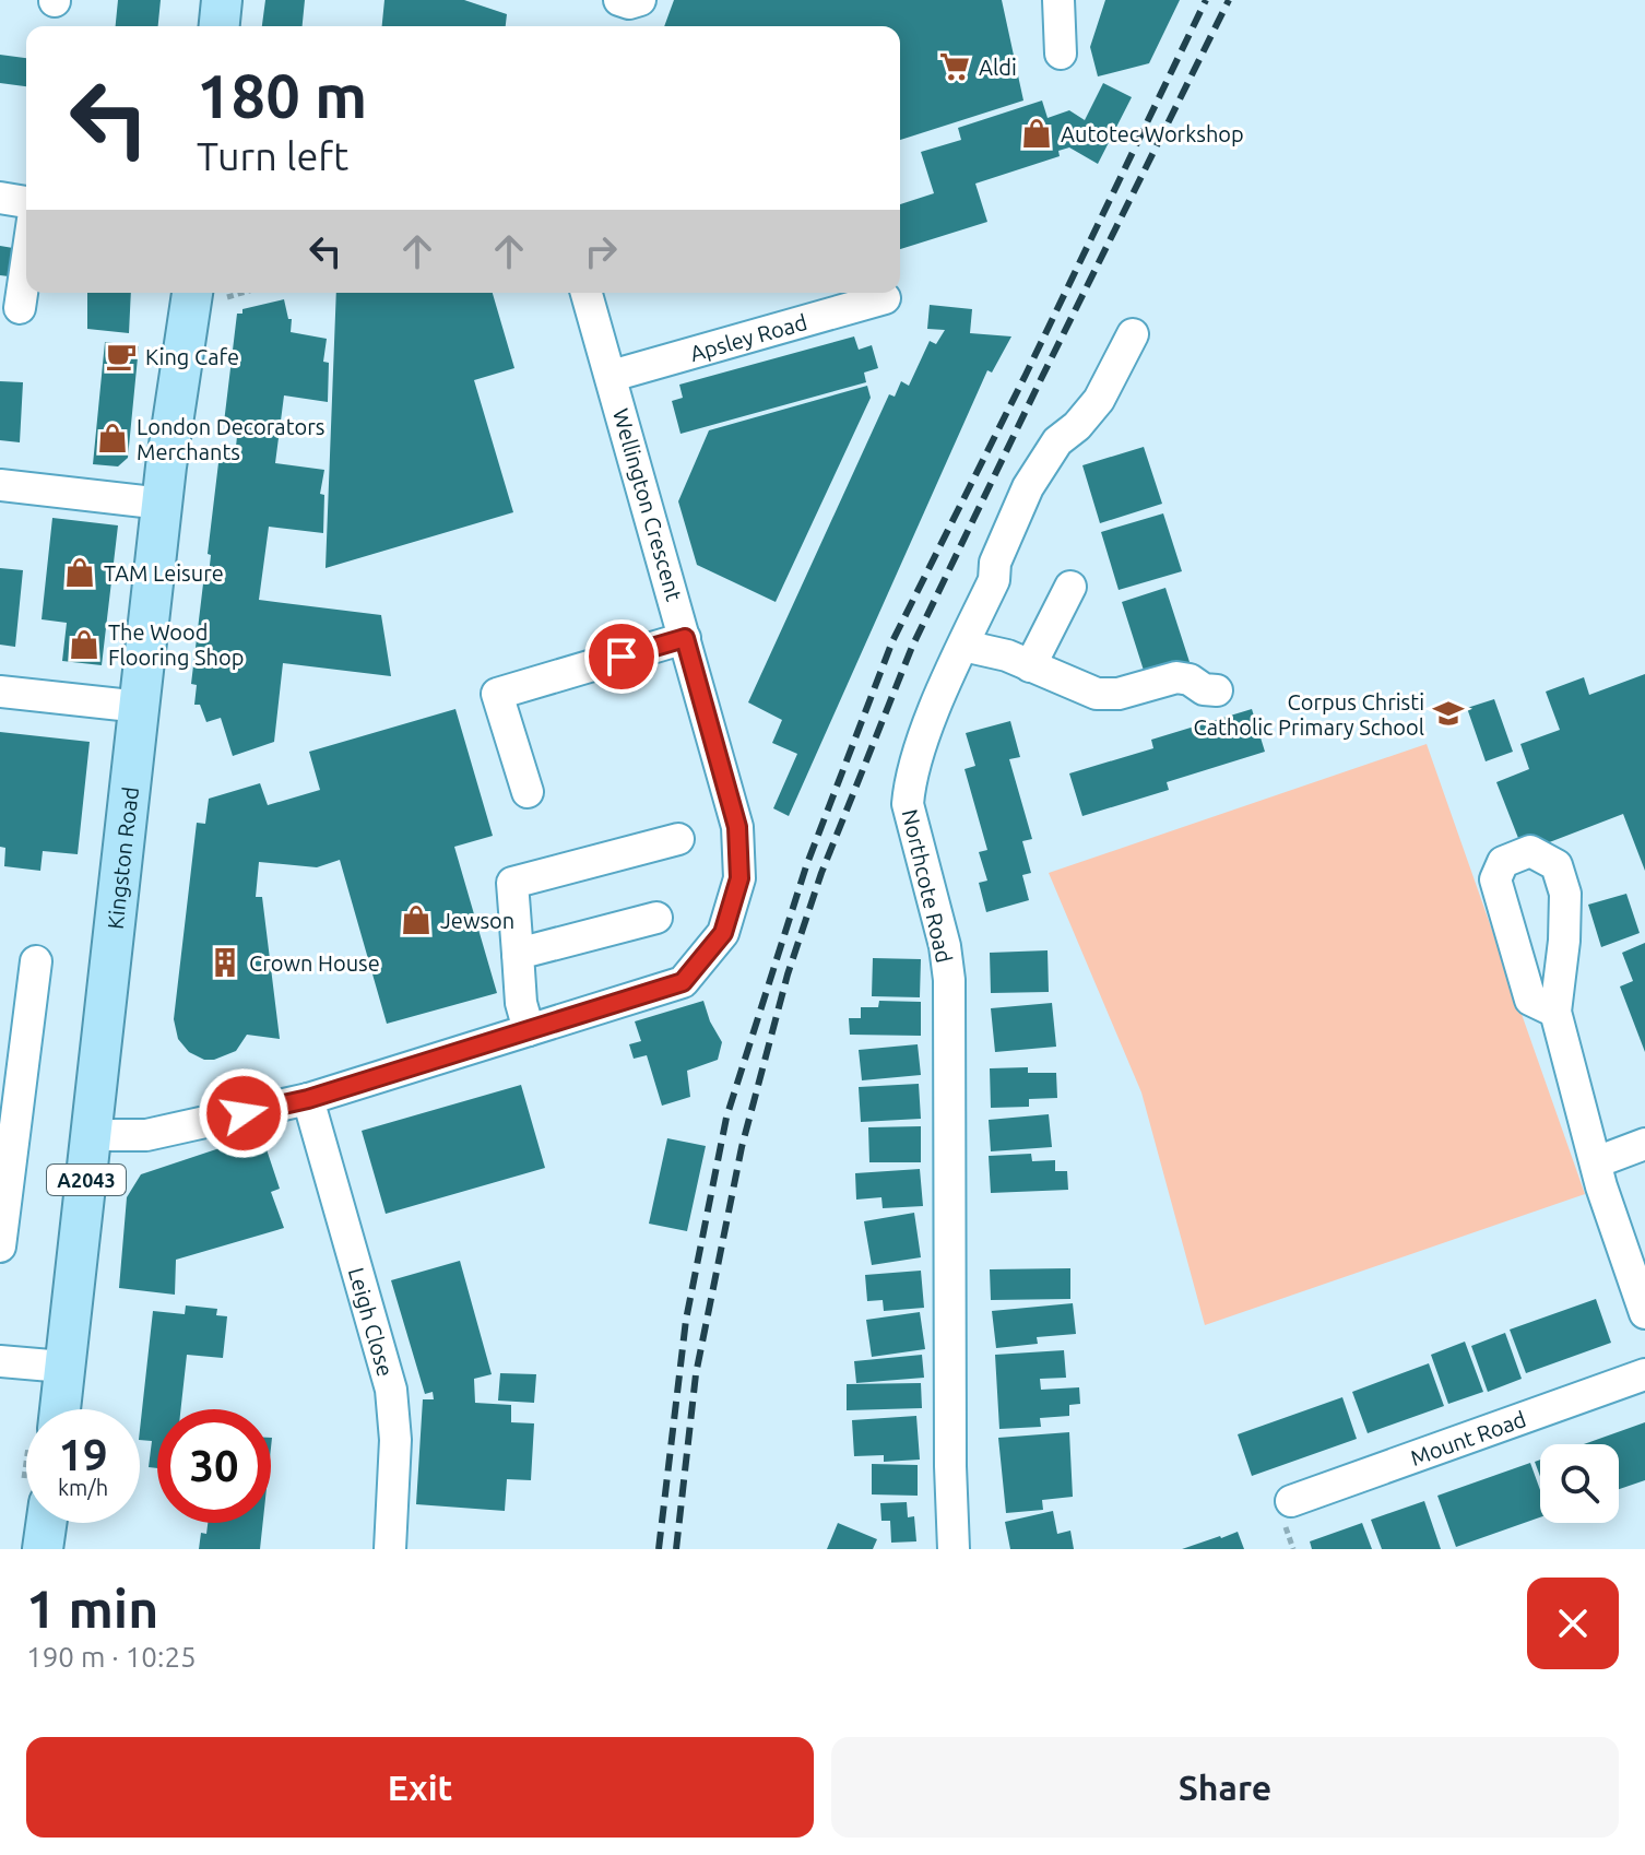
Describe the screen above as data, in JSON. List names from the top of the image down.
{
  "streets": {
    "main road": ["Kingston Road", "A2043"],
    "street": [
      "Apsley Road",
      "Wellington Crescent",
      "Northcote Road",
      "Leigh Close",
      "Mount Road"
    ]
  },
  "crossings": [
    ["Apsley Road", "Wellington Crescent"],
    ["Wellington Crescent", "Kingston Road"],
    ["Wellington Crescent", "Leigh Close"]
  ],
  "places": {
    "supermarket": ["Aldi"],
    "shop": [
      "Autotec Workshop",
      "London Decorators Merchants",
      "TAM Leisure",
      "The Wood Flooring Shop",
      "Jewson"
    ],
    "cafe": ["King Cafe"],
    "school or university": ["Corpus Christi Catholic Primary School"],
    "building": ["Crown House"]
  },
  "page": {
    "turn": ["180 m", "Turn left"],
    "speed": "19 km/h",
    "limit": "30",
    "heading": ["1 min", "190 m · 10:25"],
    "buttons": ["Exit", "Share"]
  }
}
